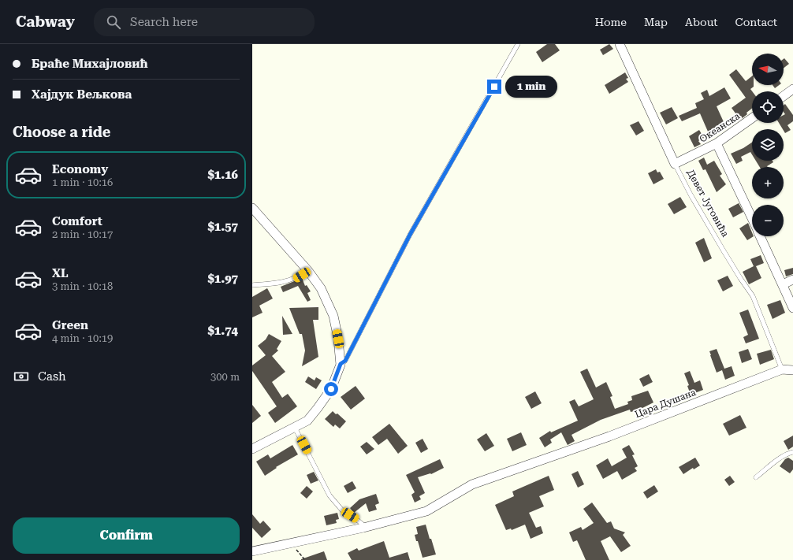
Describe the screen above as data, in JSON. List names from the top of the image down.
{
  "streets": {
    "street": ["Океанска", "Девет Југовића", "Цара Душана"]
  },
  "crossings": [
    ["Океанска", "Девет Југовића"],
    ["Девет Југовића", "Цара Душана"]
  ],
  "north": "left",
  "page": {
    "header": "Cabway",
    "search": "Search here",
    "nav": [
      "Home",
      "Map",
      "About",
      "Contact"
    ],
    "banner": ["Браће Михајловић", "Хајдук Вељкова"],
    "map_buttons": ["+", "−"],
    "bubble": "1 min",
    "heading": "Choose a ride",
    "list": [
      {
        "name": "Economy",
        "note": "1 min · 10:16",
        "value": "$1.16"
      },
      {
        "name": "Comfort",
        "note": "2 min · 10:17",
        "value": "$1.57"
      },
      {
        "name": "XL",
        "note": "3 min · 10:18",
        "value": "$1.97"
      },
      {
        "name": "Green",
        "note": "4 min · 10:19",
        "value": "$1.74"
      }
    ],
    "pay": ["Cash", "300 m"],
    "buttons": "Confirm"
  }
}
